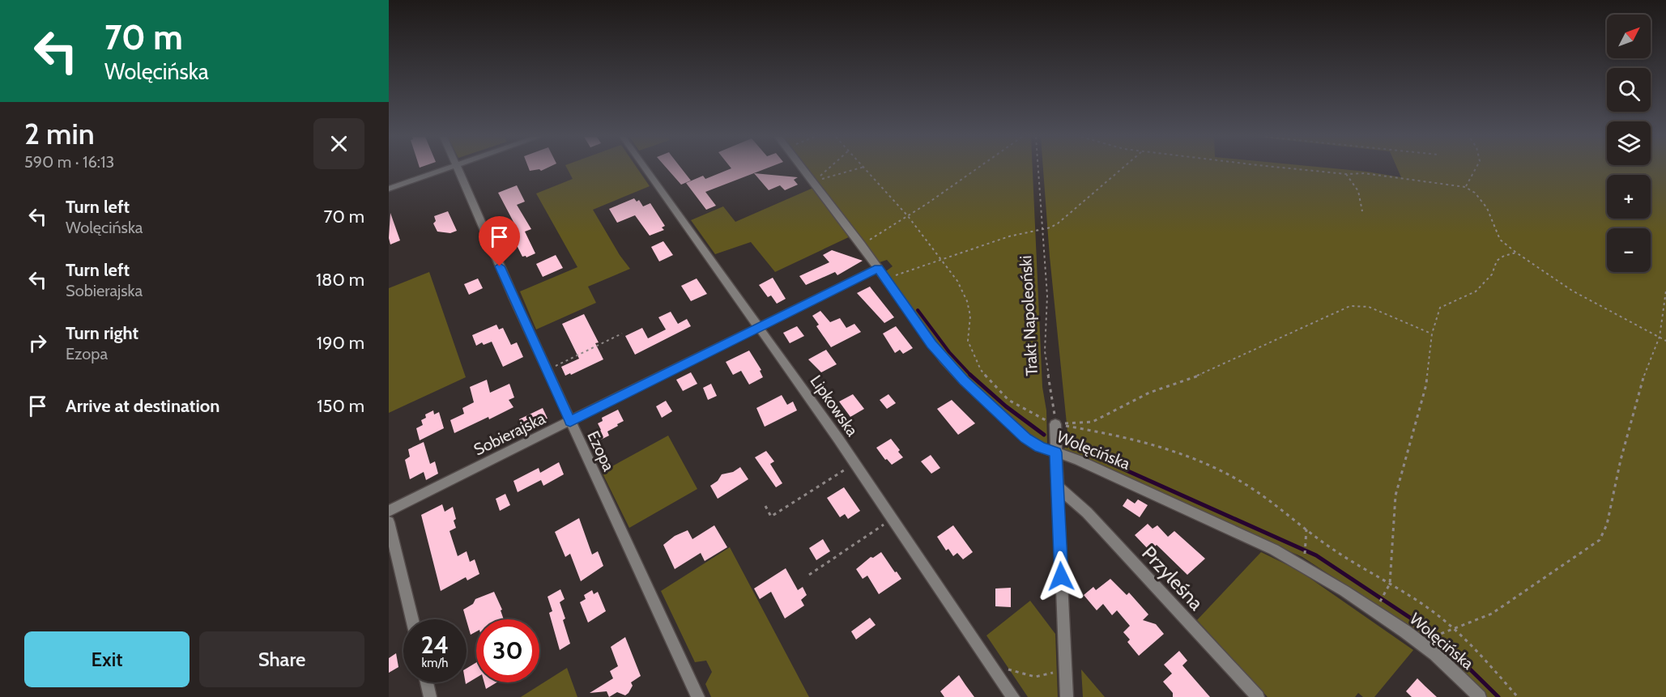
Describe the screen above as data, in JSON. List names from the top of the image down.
{
  "streets": {
    "street": [
      "Lipkowska",
      "Sobierajska",
      "Wolęcińska",
      "Ezopa",
      "Przyleśna"
    ],
    "path": ["Trakt Napoleoński"]
  },
  "crossings": [
    ["Lipkowska", "Sobierajska"],
    ["Sobierajska", "Wolęcińska"],
    ["Sobierajska", "Ezopa"]
  ],
  "north": "top right",
  "page": {
    "turn": ["70 m", "Wolęcińska"],
    "map_buttons": ["+", "−"],
    "heading": ["2 min", "590 m · 16:13"],
    "list": [
      {
        "name": "Turn left",
        "note": "Wolęcińska",
        "value": "70 m"
      },
      {
        "name": "Turn left",
        "note": "Sobierajska",
        "value": "180 m"
      },
      {
        "name": "Turn right",
        "note": "Ezopa",
        "value": "190 m"
      },
      {
        "name": "Arrive at destination",
        "value": "150 m"
      }
    ],
    "speed": "24 km/h",
    "limit": "30",
    "buttons": ["Exit", "Share"]
  }
}
